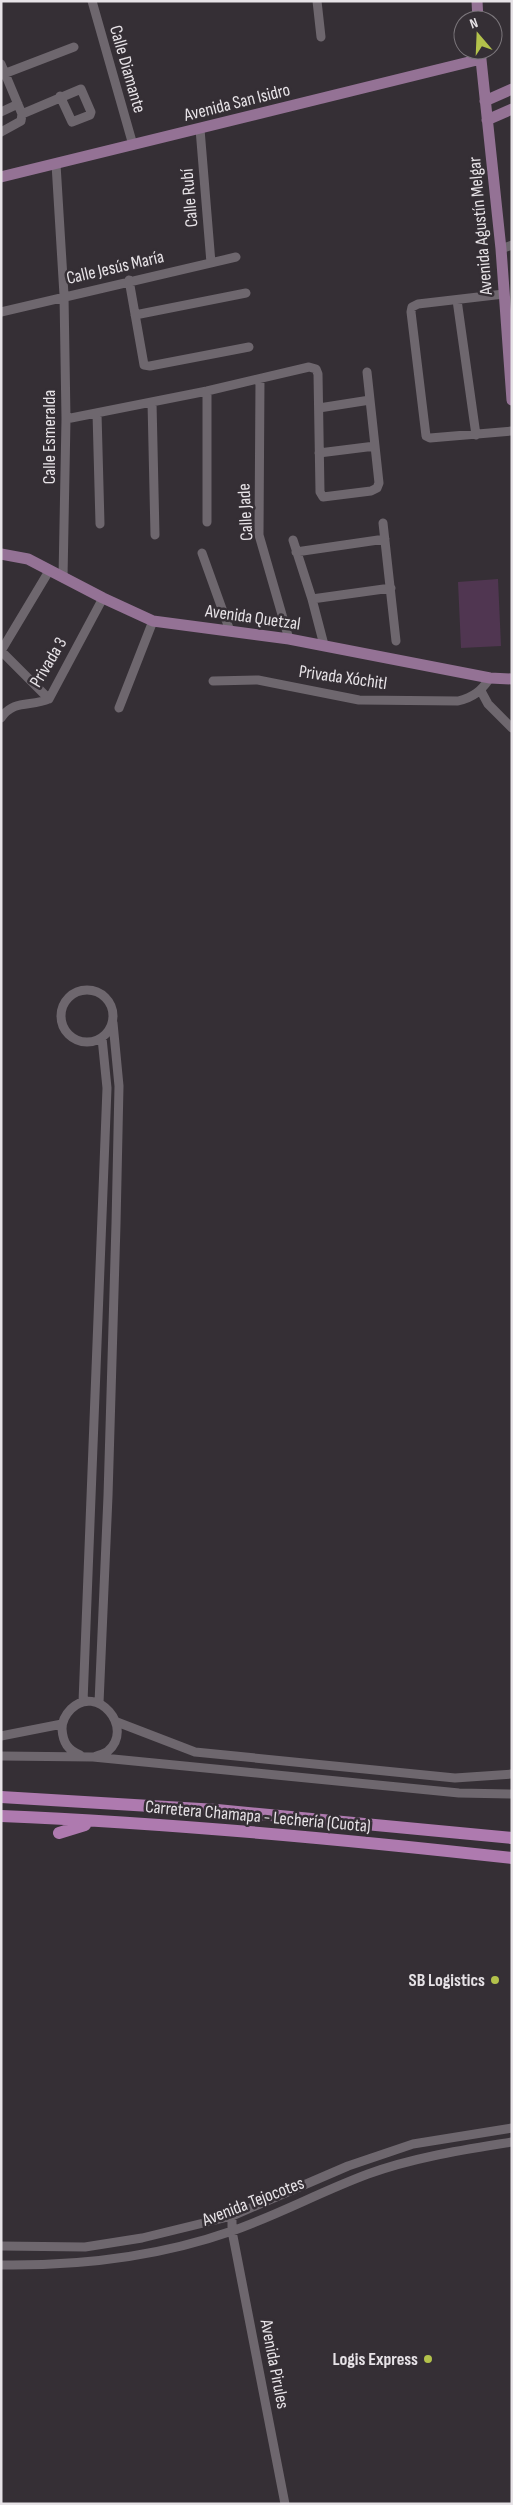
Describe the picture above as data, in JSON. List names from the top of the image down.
{
  "streets": {
    "highway": ["Carretera Chamapa - Lechería (Cuota)"],
    "main road": ["Avenida San Isidro", "Avenida Agustín Melgar", "Avenida Quetzal"],
    "street": [
      "Calle Diamante",
      "Calle Rubí",
      "Calle Jesús María",
      "Calle Esmeralda",
      "Calle Jade",
      "Privada 3",
      "Privada Xóchitl",
      "Avenida Tejocotes",
      "Avenida Pirules"
    ]
  },
  "crossings": [
    ["Calle Diamante", "Avenida San Isidro"],
    ["Avenida San Isidro", "Calle Rubí"],
    ["Avenida San Isidro", "Calle Esmeralda"],
    ["Calle Rubí", "Calle Jesús María"],
    ["Calle Jesús María", "Calle Esmeralda"],
    ["Calle Esmeralda", "Avenida Quetzal"],
    ["Calle Jade", "Avenida Quetzal"],
    ["Avenida Quetzal", "Privada 3"],
    ["Avenida Tejocotes", "Avenida Pirules"]
  ],
  "places": ["SB Logistics", "Logis Express"],
  "north": "top"
}
